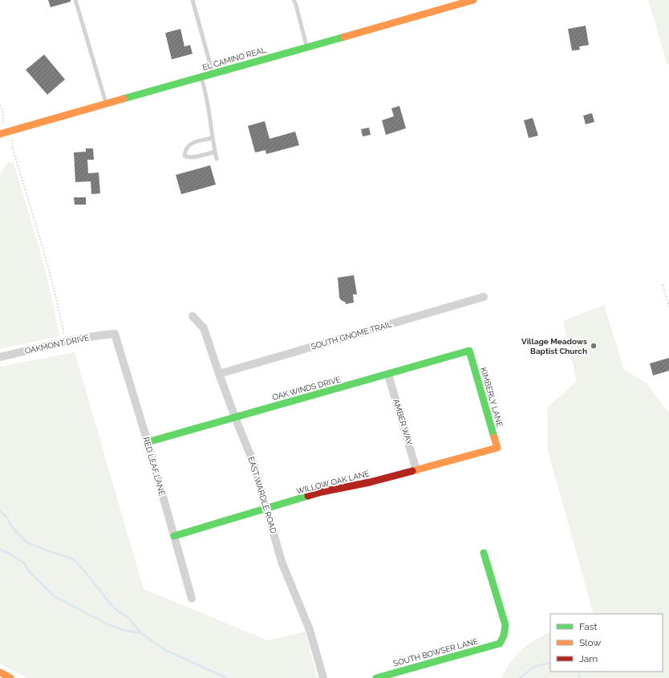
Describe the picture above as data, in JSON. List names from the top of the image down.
{
  "streets": {
    "street": [
      "EL CAMINO REAL",
      "SOUTH GNOME TRAIL",
      "OAKMONT DRIVE",
      "OAK WINDS DRIVE",
      "KIMBERLY LANE",
      "AMBER WAY",
      "RED LEAF LANE",
      "WILLOW OAK LANE",
      "EAST WARDLE ROAD",
      "SOUTH BOWSER LANE"
    ]
  },
  "crossings": [
    ["SOUTH GNOME TRAIL", "EAST WARDLE ROAD"],
    ["OAKMONT DRIVE", "RED LEAF LANE"],
    ["OAK WINDS DRIVE", "KIMBERLY LANE"],
    ["OAK WINDS DRIVE", "AMBER WAY"],
    ["OAK WINDS DRIVE", "RED LEAF LANE"],
    ["OAK WINDS DRIVE", "EAST WARDLE ROAD"],
    ["KIMBERLY LANE", "WILLOW OAK LANE"],
    ["AMBER WAY", "WILLOW OAK LANE"],
    ["RED LEAF LANE", "WILLOW OAK LANE"],
    ["WILLOW OAK LANE", "EAST WARDLE ROAD"]
  ],
  "places": ["Village Meadows Baptist Church"],
  "legend": ["Fast", "Slow", "Jam"]
}
